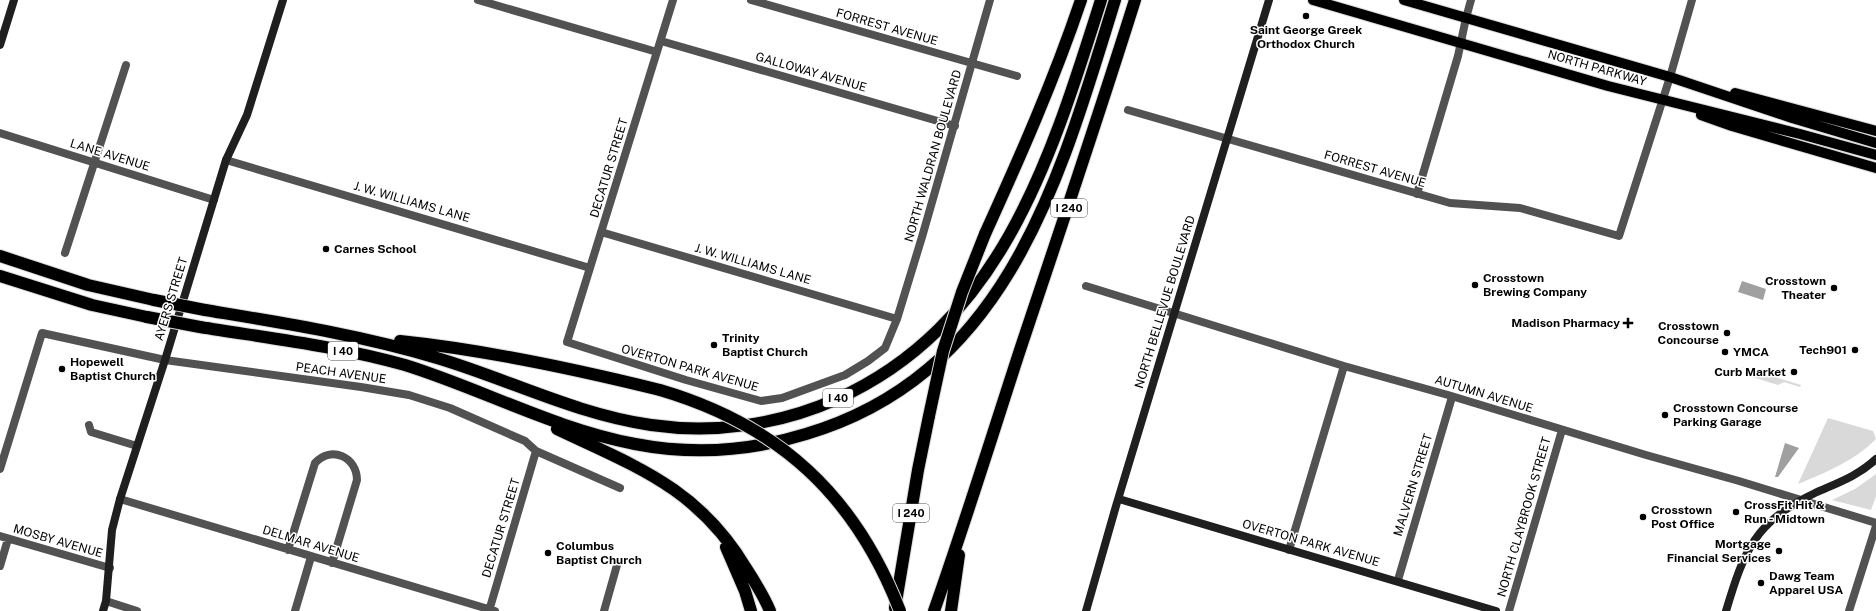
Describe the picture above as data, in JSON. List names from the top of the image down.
{
  "streets": {
    "highway": ["I 240", "I 40"],
    "main road": ["NORTH PARKWAY"],
    "street": [
      "FORREST AVENUE",
      "GALLOWAY AVENUE",
      "LANE AVENUE",
      "NORTH WALDRAN BOULEVARD",
      "DECATUR STREET",
      "J. W. WILLIAMS LANE",
      "AYERS STREET",
      "NORTH BELLEVUE BOULEVARD",
      "OVERTON PARK AVENUE",
      "PEACH AVENUE",
      "AUTUMN AVENUE",
      "MALVERN STREET",
      "NORTH CLAYBROOK STREET",
      "MOSBY AVENUE",
      "DELMAR AVENUE"
    ]
  },
  "crossings": [
    ["FORREST AVENUE", "NORTH PARKWAY"],
    ["FORREST AVENUE", "NORTH WALDRAN BOULEVARD"],
    ["FORREST AVENUE", "NORTH BELLEVUE BOULEVARD"],
    ["GALLOWAY AVENUE", "NORTH WALDRAN BOULEVARD"],
    ["GALLOWAY AVENUE", "DECATUR STREET"],
    ["LANE AVENUE", "AYERS STREET"],
    ["NORTH WALDRAN BOULEVARD", "J. W. WILLIAMS LANE"],
    ["NORTH WALDRAN BOULEVARD", "OVERTON PARK AVENUE"],
    ["DECATUR STREET", "J. W. WILLIAMS LANE"],
    ["DECATUR STREET", "OVERTON PARK AVENUE"],
    ["DECATUR STREET", "PEACH AVENUE"],
    ["DECATUR STREET", "DELMAR AVENUE"],
    ["J. W. WILLIAMS LANE", "AYERS STREET"],
    ["J. W. WILLIAMS LANE", "OVERTON PARK AVENUE"],
    ["AYERS STREET", "PEACH AVENUE"],
    ["AYERS STREET", "MOSBY AVENUE"],
    ["AYERS STREET", "DELMAR AVENUE"],
    ["NORTH BELLEVUE BOULEVARD", "OVERTON PARK AVENUE"],
    ["NORTH BELLEVUE BOULEVARD", "AUTUMN AVENUE"],
    ["OVERTON PARK AVENUE", "MALVERN STREET"],
    ["AUTUMN AVENUE", "MALVERN STREET"],
    ["AUTUMN AVENUE", "NORTH CLAYBROOK STREET"]
  ],
  "places": {
    "other": [
      "Saint George Greek Orthodox Church",
      "Carnes School",
      "Crosstown Brewing Company",
      "Crosstown Theater",
      "Crosstown Concourse",
      "Trinity Baptist Church",
      "Tech901",
      "YMCA",
      "Hopewell Baptist Church",
      "Curb Market",
      "Crosstown Concourse Parking Garage",
      "CrossFit Hit & Run - Midtown",
      "Crosstown Post Office",
      "Mortgage Financial Services",
      "Columbus Baptist Church",
      "Dawg Team Apparel USA"
    ],
    "health": ["Madison Pharmacy"]
  }
}
